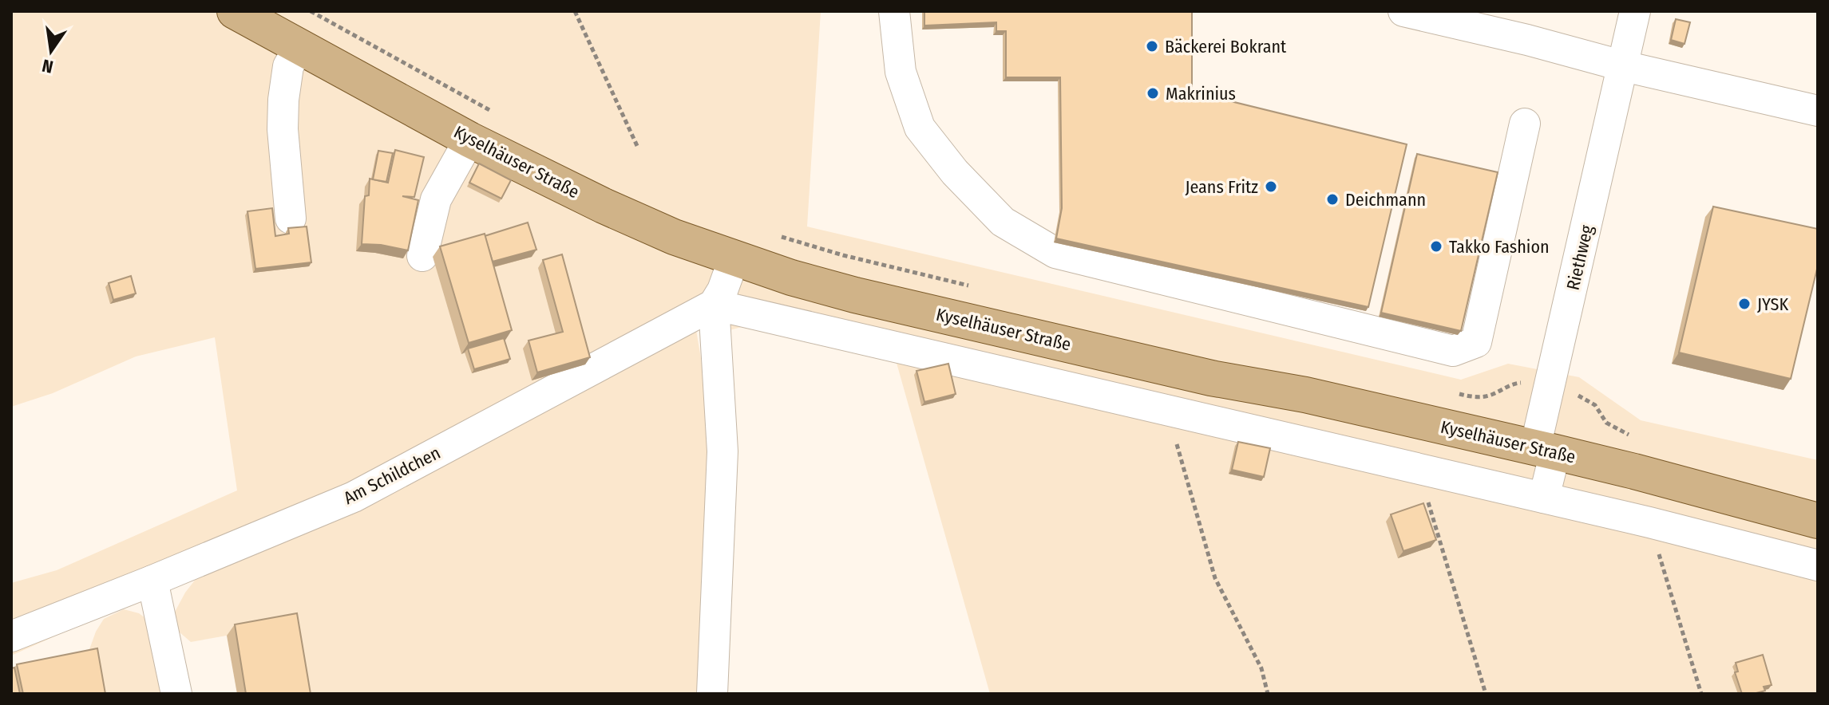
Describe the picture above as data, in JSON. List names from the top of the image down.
{
  "streets": {
    "main road": ["Kyselhäuser Straße"],
    "street": ["Riethweg", "Am Schildchen"]
  },
  "crossings": [
    ["Kyselhäuser Straße", "Riethweg"]
  ],
  "places": [
    "Bäckerei Bokrant",
    "Makrinius",
    "Jeans Fritz",
    "Deichmann",
    "Takko Fashion",
    "JYSK"
  ],
  "north": "bottom"
}
